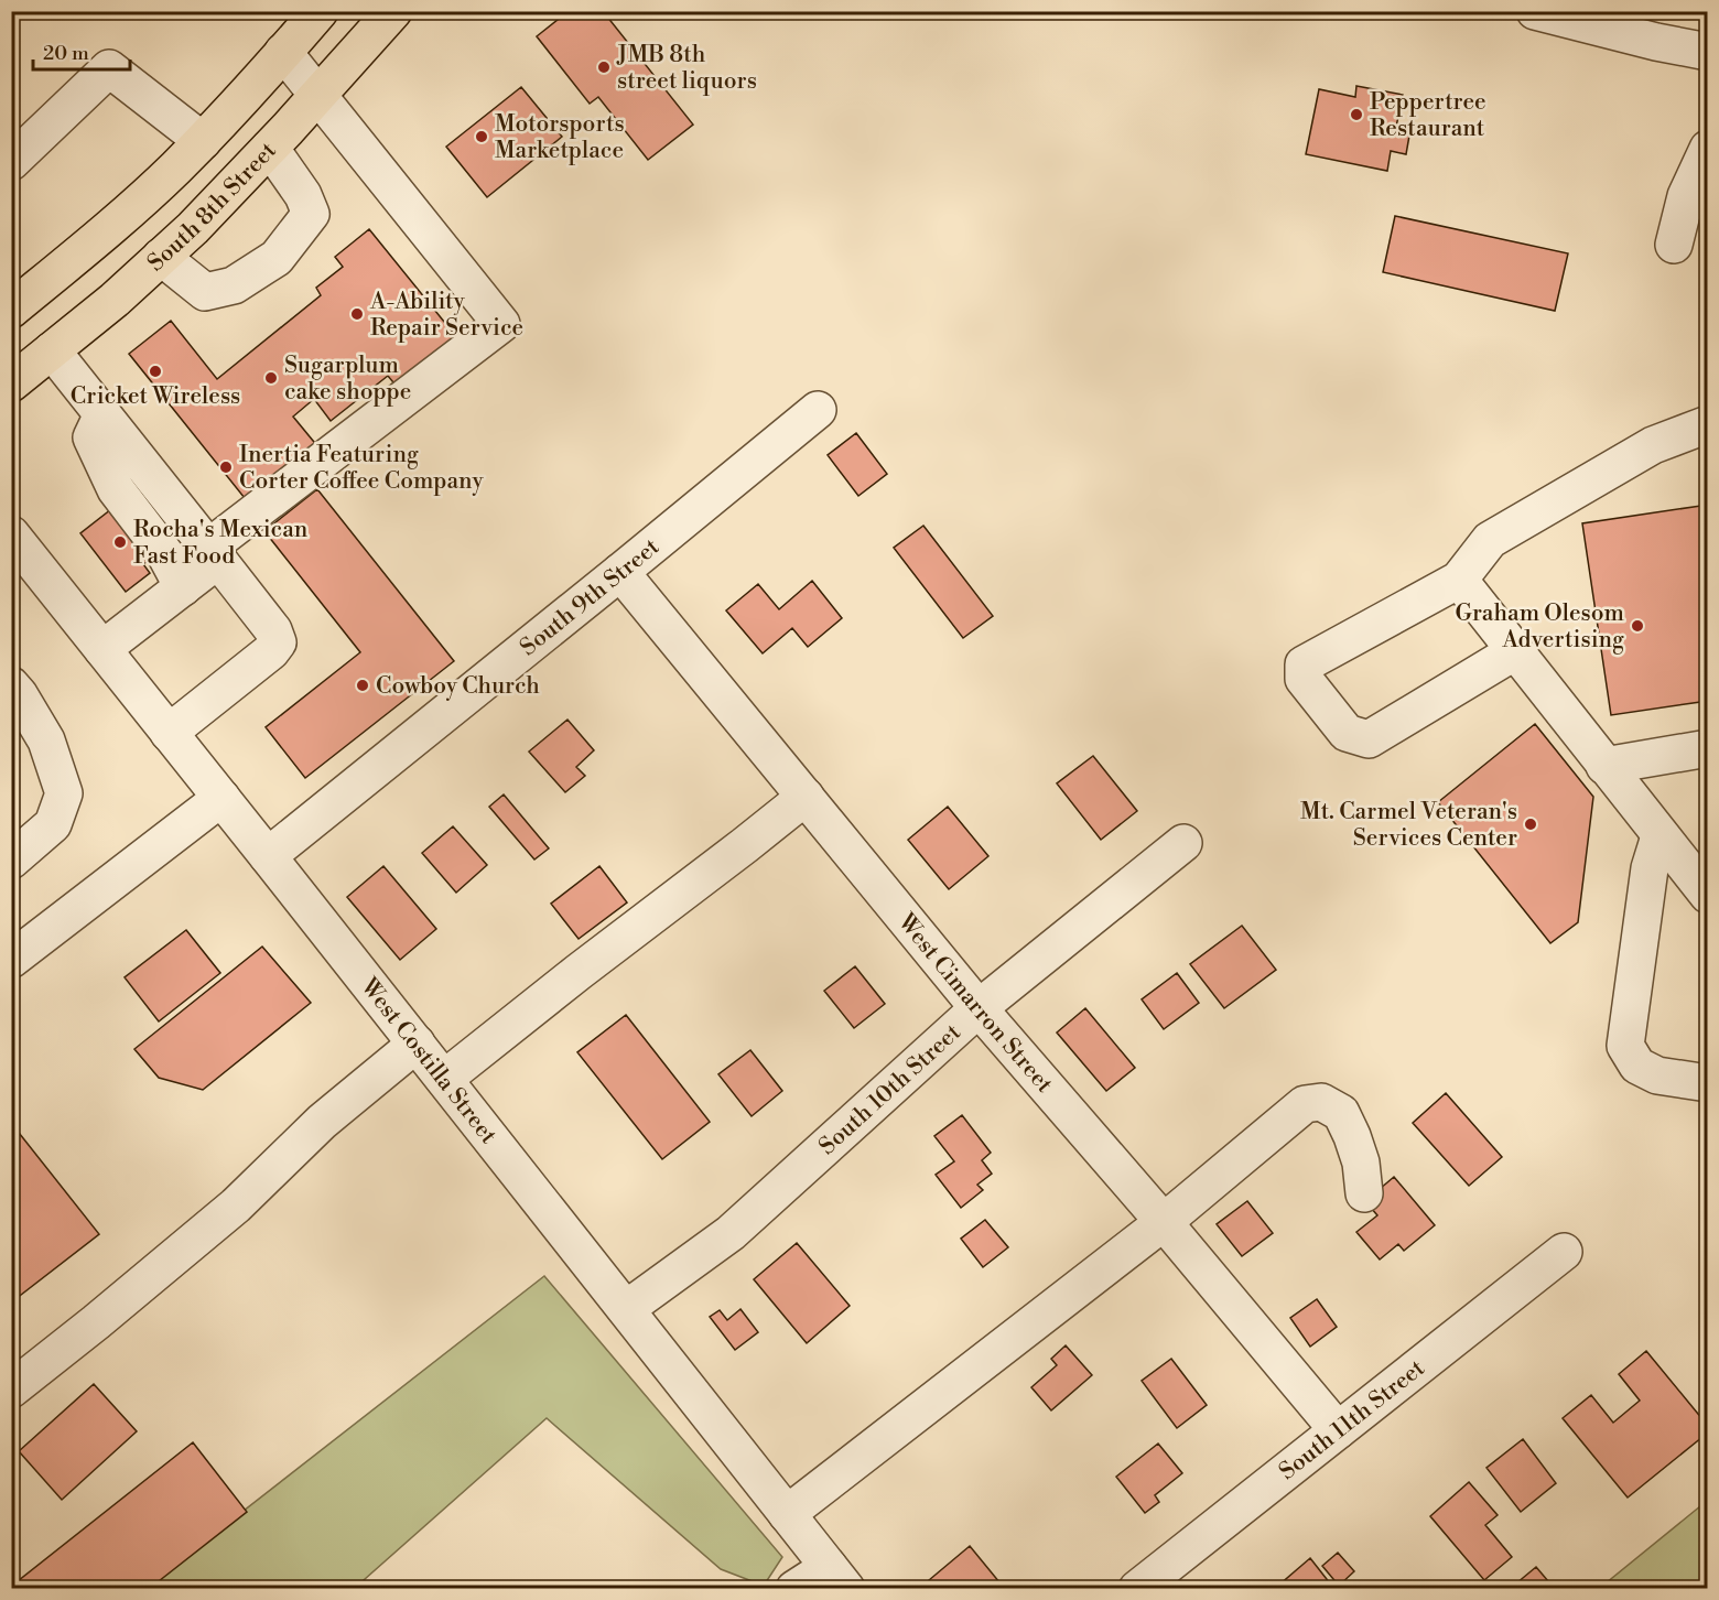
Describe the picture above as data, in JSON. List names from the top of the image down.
{
  "streets": {
    "main road": ["South 8th Street"],
    "street": [
      "South 9th Street",
      "West Cimarron Street",
      "West Costilla Street",
      "South 10th Street",
      "South 11th Street"
    ]
  },
  "crossings": [
    ["South 9th Street", "West Cimarron Street"],
    ["South 9th Street", "West Costilla Street"],
    ["West Cimarron Street", "South 10th Street"],
    ["West Cimarron Street", "South 11th Street"],
    ["West Costilla Street", "South 10th Street"]
  ],
  "places": [
    "JMB 8th street liquors",
    "Peppertree Restaurant",
    "Motorsports Marketplace",
    "A-Ability Repair Service",
    "Cricket Wireless",
    "Sugarplum cake shoppe",
    "Inertia Featuring Corter Coffee Company",
    "Rocha's Mexican Fast Food",
    "Graham Olesom Advertising",
    "Cowboy Church",
    "Mt. Carmel Veteran's Services Center"
  ],
  "scale_bar": "20 m"
}
